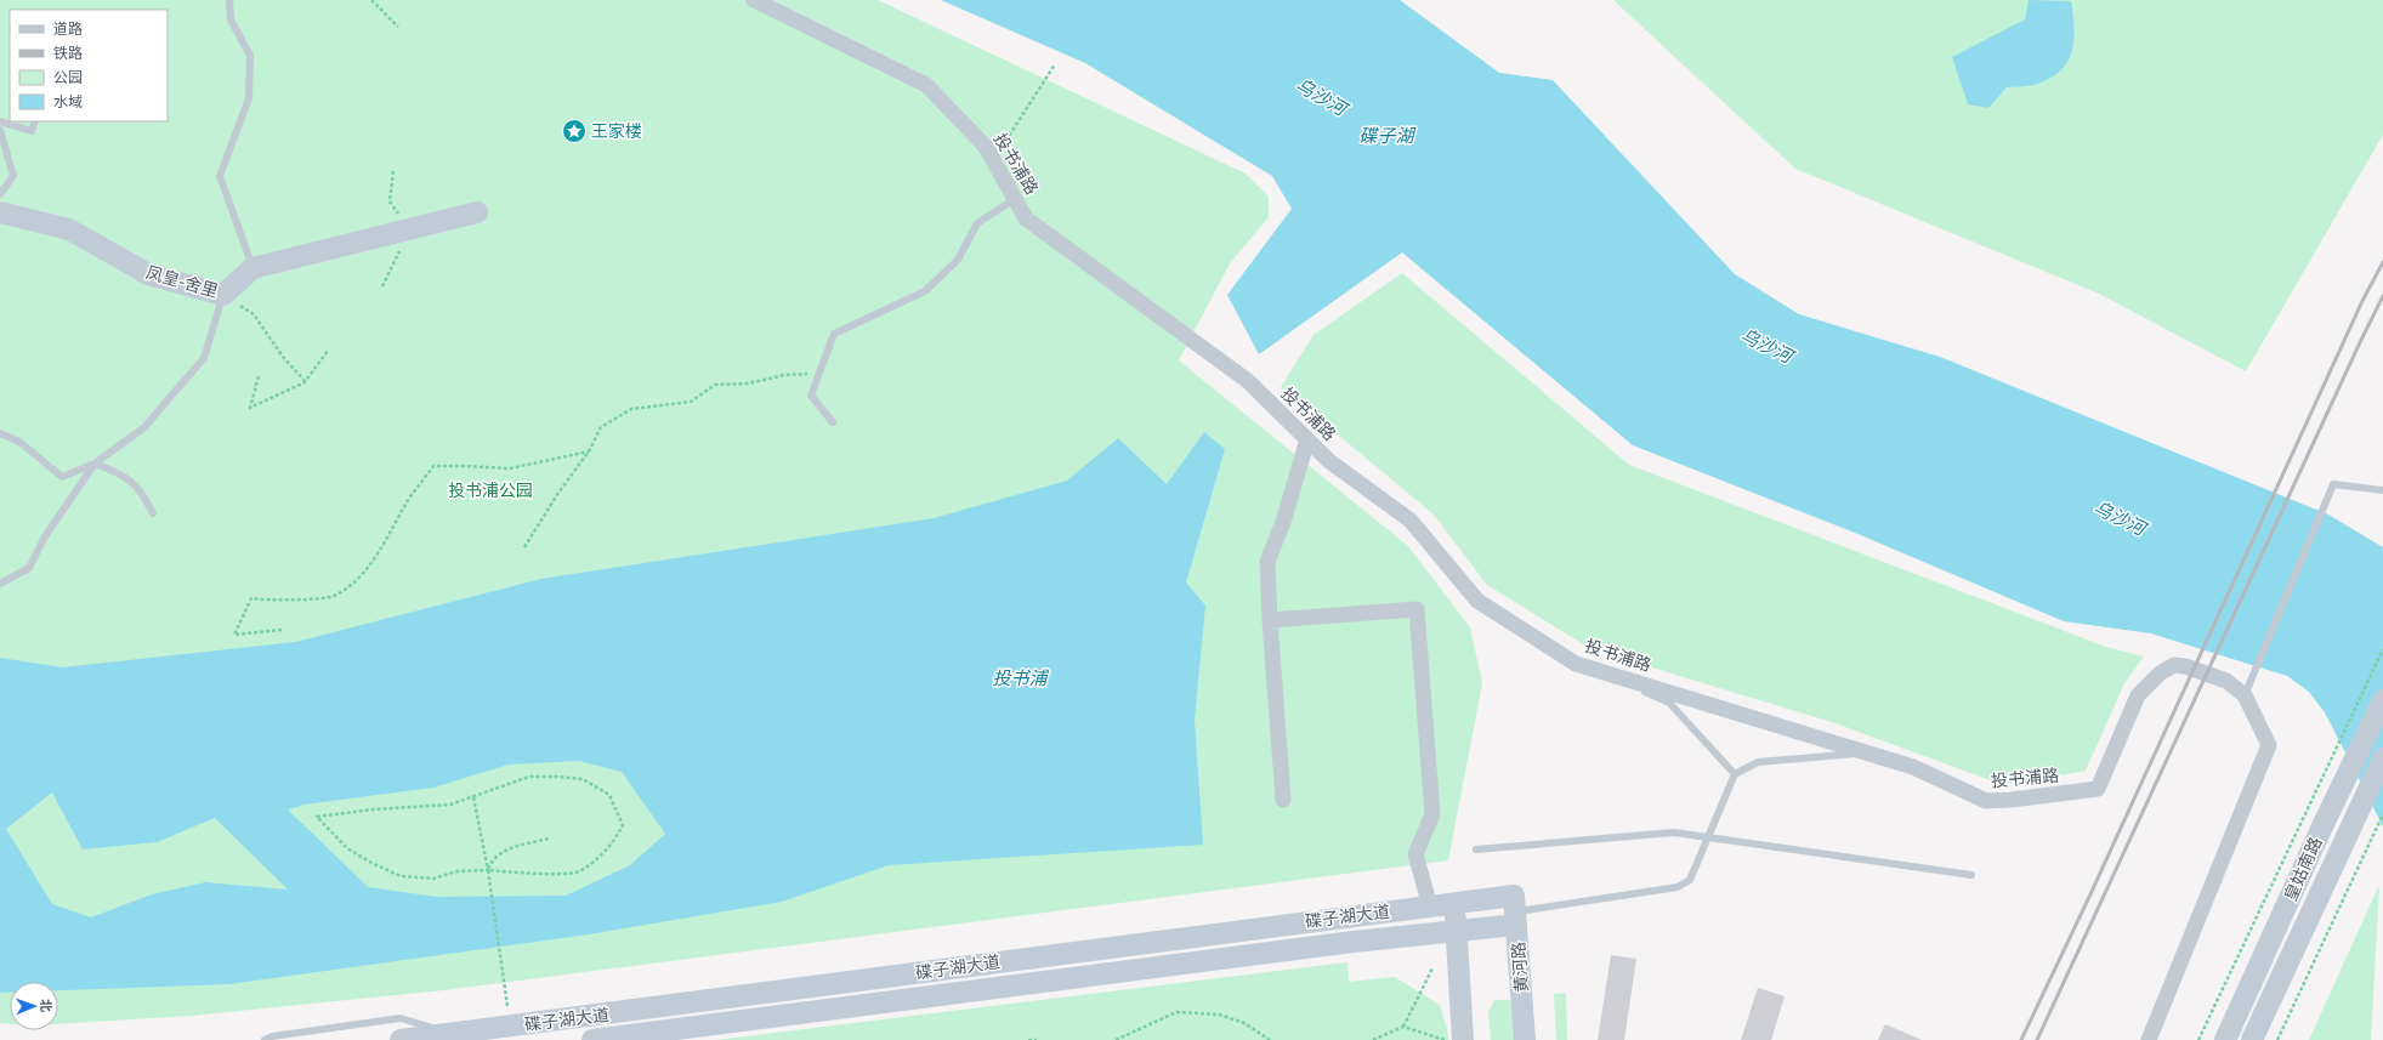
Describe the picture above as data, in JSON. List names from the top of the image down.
{
  "streets": {
    "main road": [
      "凤皇-舍里",
      "皇姑南路",
      "碟子湖大道",
      "黄河路"
    ],
    "street": ["投书浦路"]
  },
  "crossings": [
    ["碟子湖大道", "黄河路"]
  ],
  "water": ["乌沙河", "碟子湖", "投书浦"],
  "parks": ["投书浦公园"],
  "places": {
    "place": ["王家楼"]
  },
  "legend": [
    "道路",
    "铁路",
    "公园",
    "水域"
  ],
  "north": "right"
}
